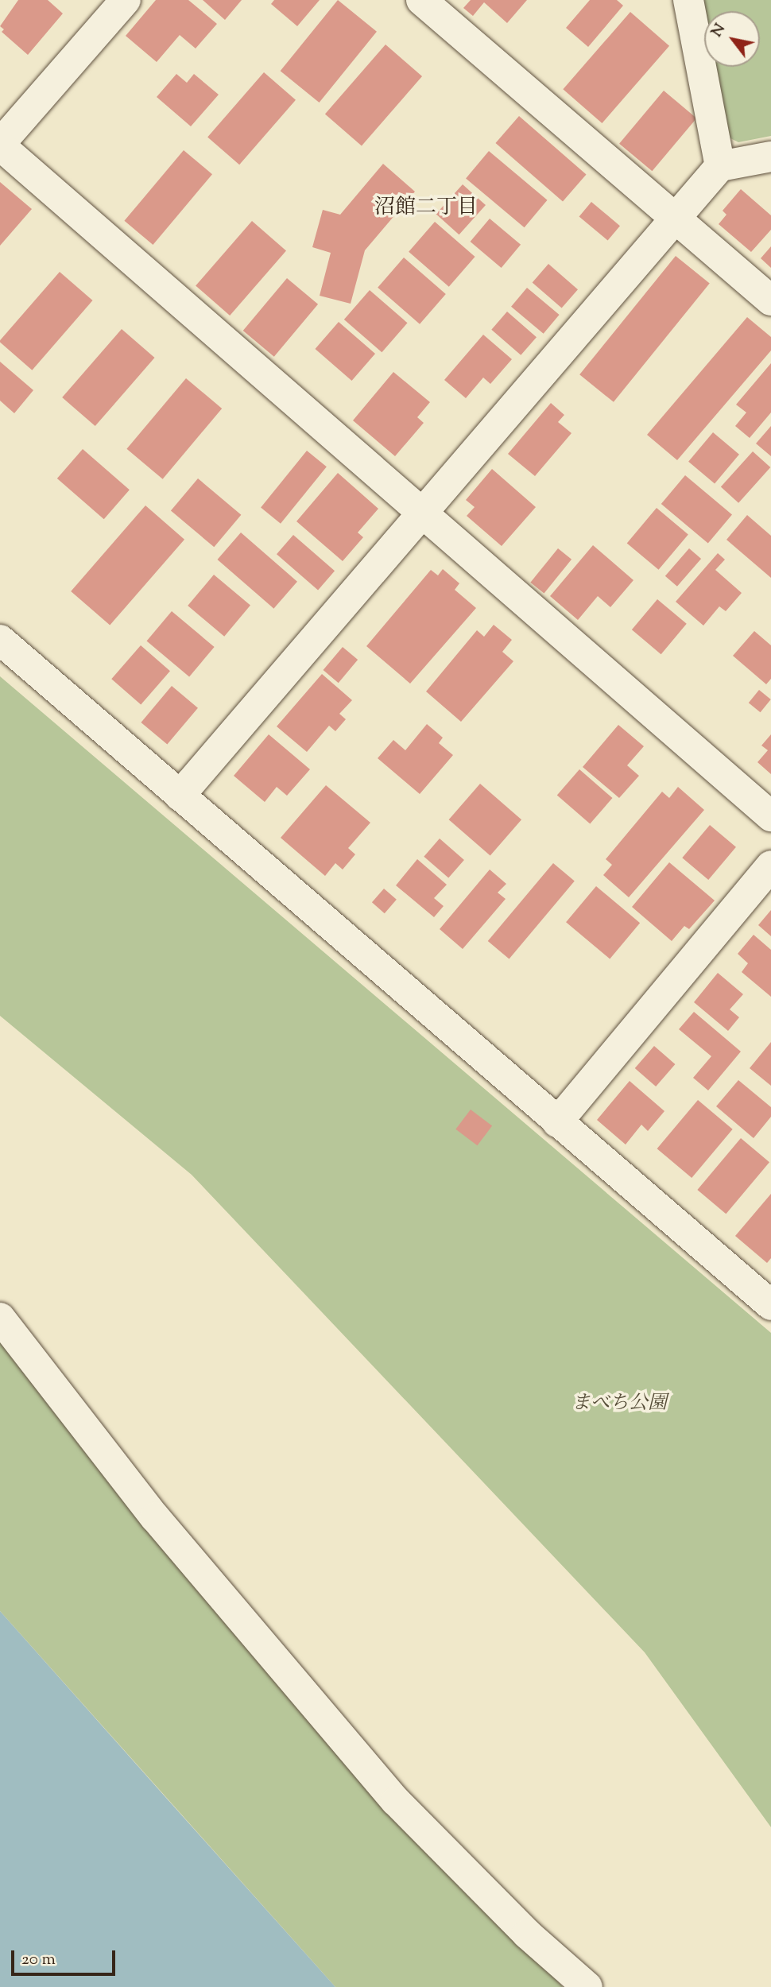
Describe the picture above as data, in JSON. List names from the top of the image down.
{
  "districts": ["沼館二丁目"],
  "parks": ["まべち公園"],
  "scale_bar": "20 m",
  "north": "top left"
}
